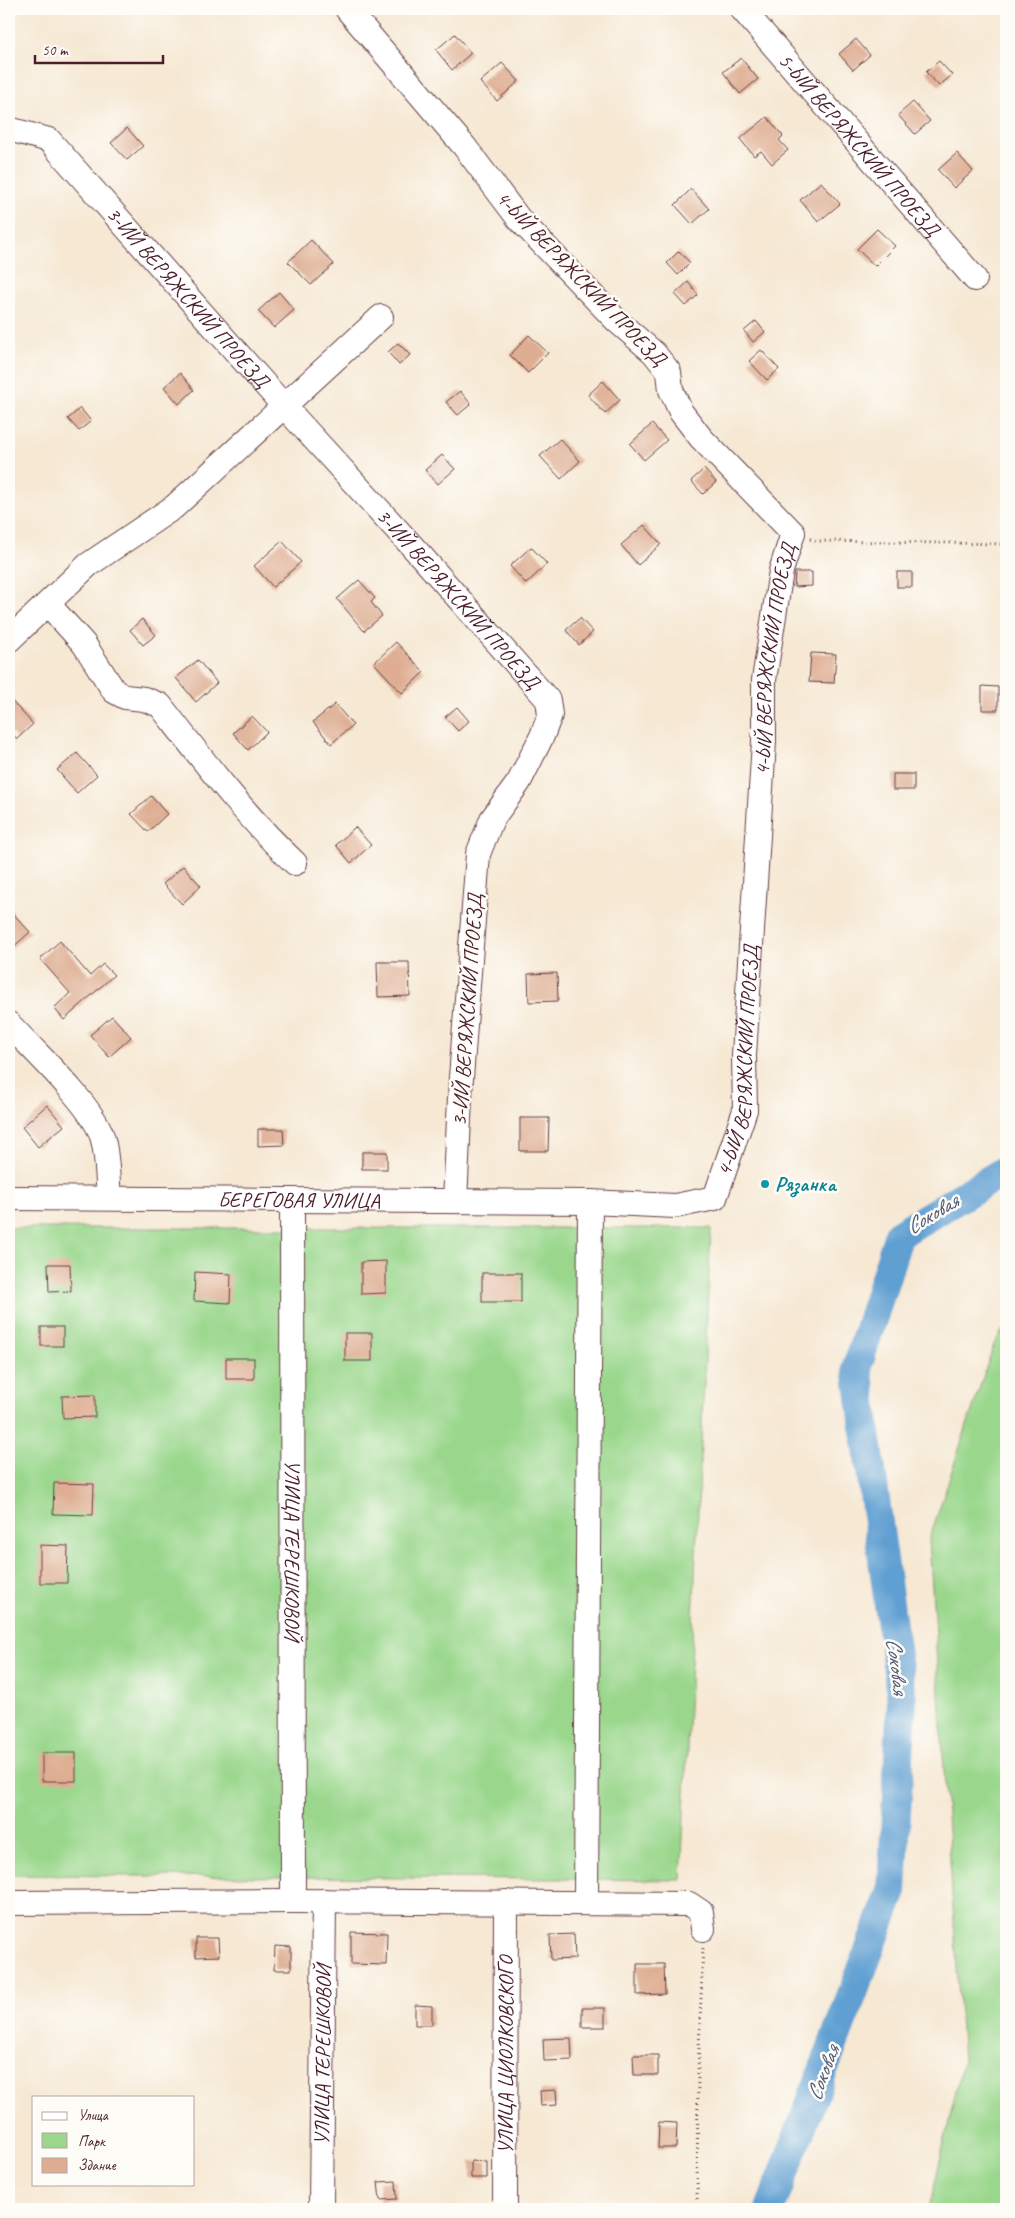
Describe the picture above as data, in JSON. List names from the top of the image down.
{
  "streets": {
    "street": [
      "5-ЫЙ ВЕРЯЖСКИЙ ПРОЕЗД",
      "4-ЫЙ ВЕРЯЖСКИЙ ПРОЕЗД",
      "3-ИЙ ВЕРЯЖСКИЙ ПРОЕЗД",
      "БЕРЕГОВАЯ УЛИЦА",
      "УЛИЦА ТЕРЕШКОВОЙ",
      "УЛИЦА ЦИОЛКОВСКОГО"
    ]
  },
  "crossings": [
    ["4-ЫЙ ВЕРЯЖСКИЙ ПРОЕЗД", "БЕРЕГОВАЯ УЛИЦА"],
    ["3-ИЙ ВЕРЯЖСКИЙ ПРОЕЗД", "БЕРЕГОВАЯ УЛИЦА"],
    ["БЕРЕГОВАЯ УЛИЦА", "УЛИЦА ТЕРЕШКОВОЙ"]
  ],
  "water": ["Соковая"],
  "places": ["Рязанка"],
  "legend": ["Улица", "Парк", "Здание"],
  "scale_bar": "50 m"
}
